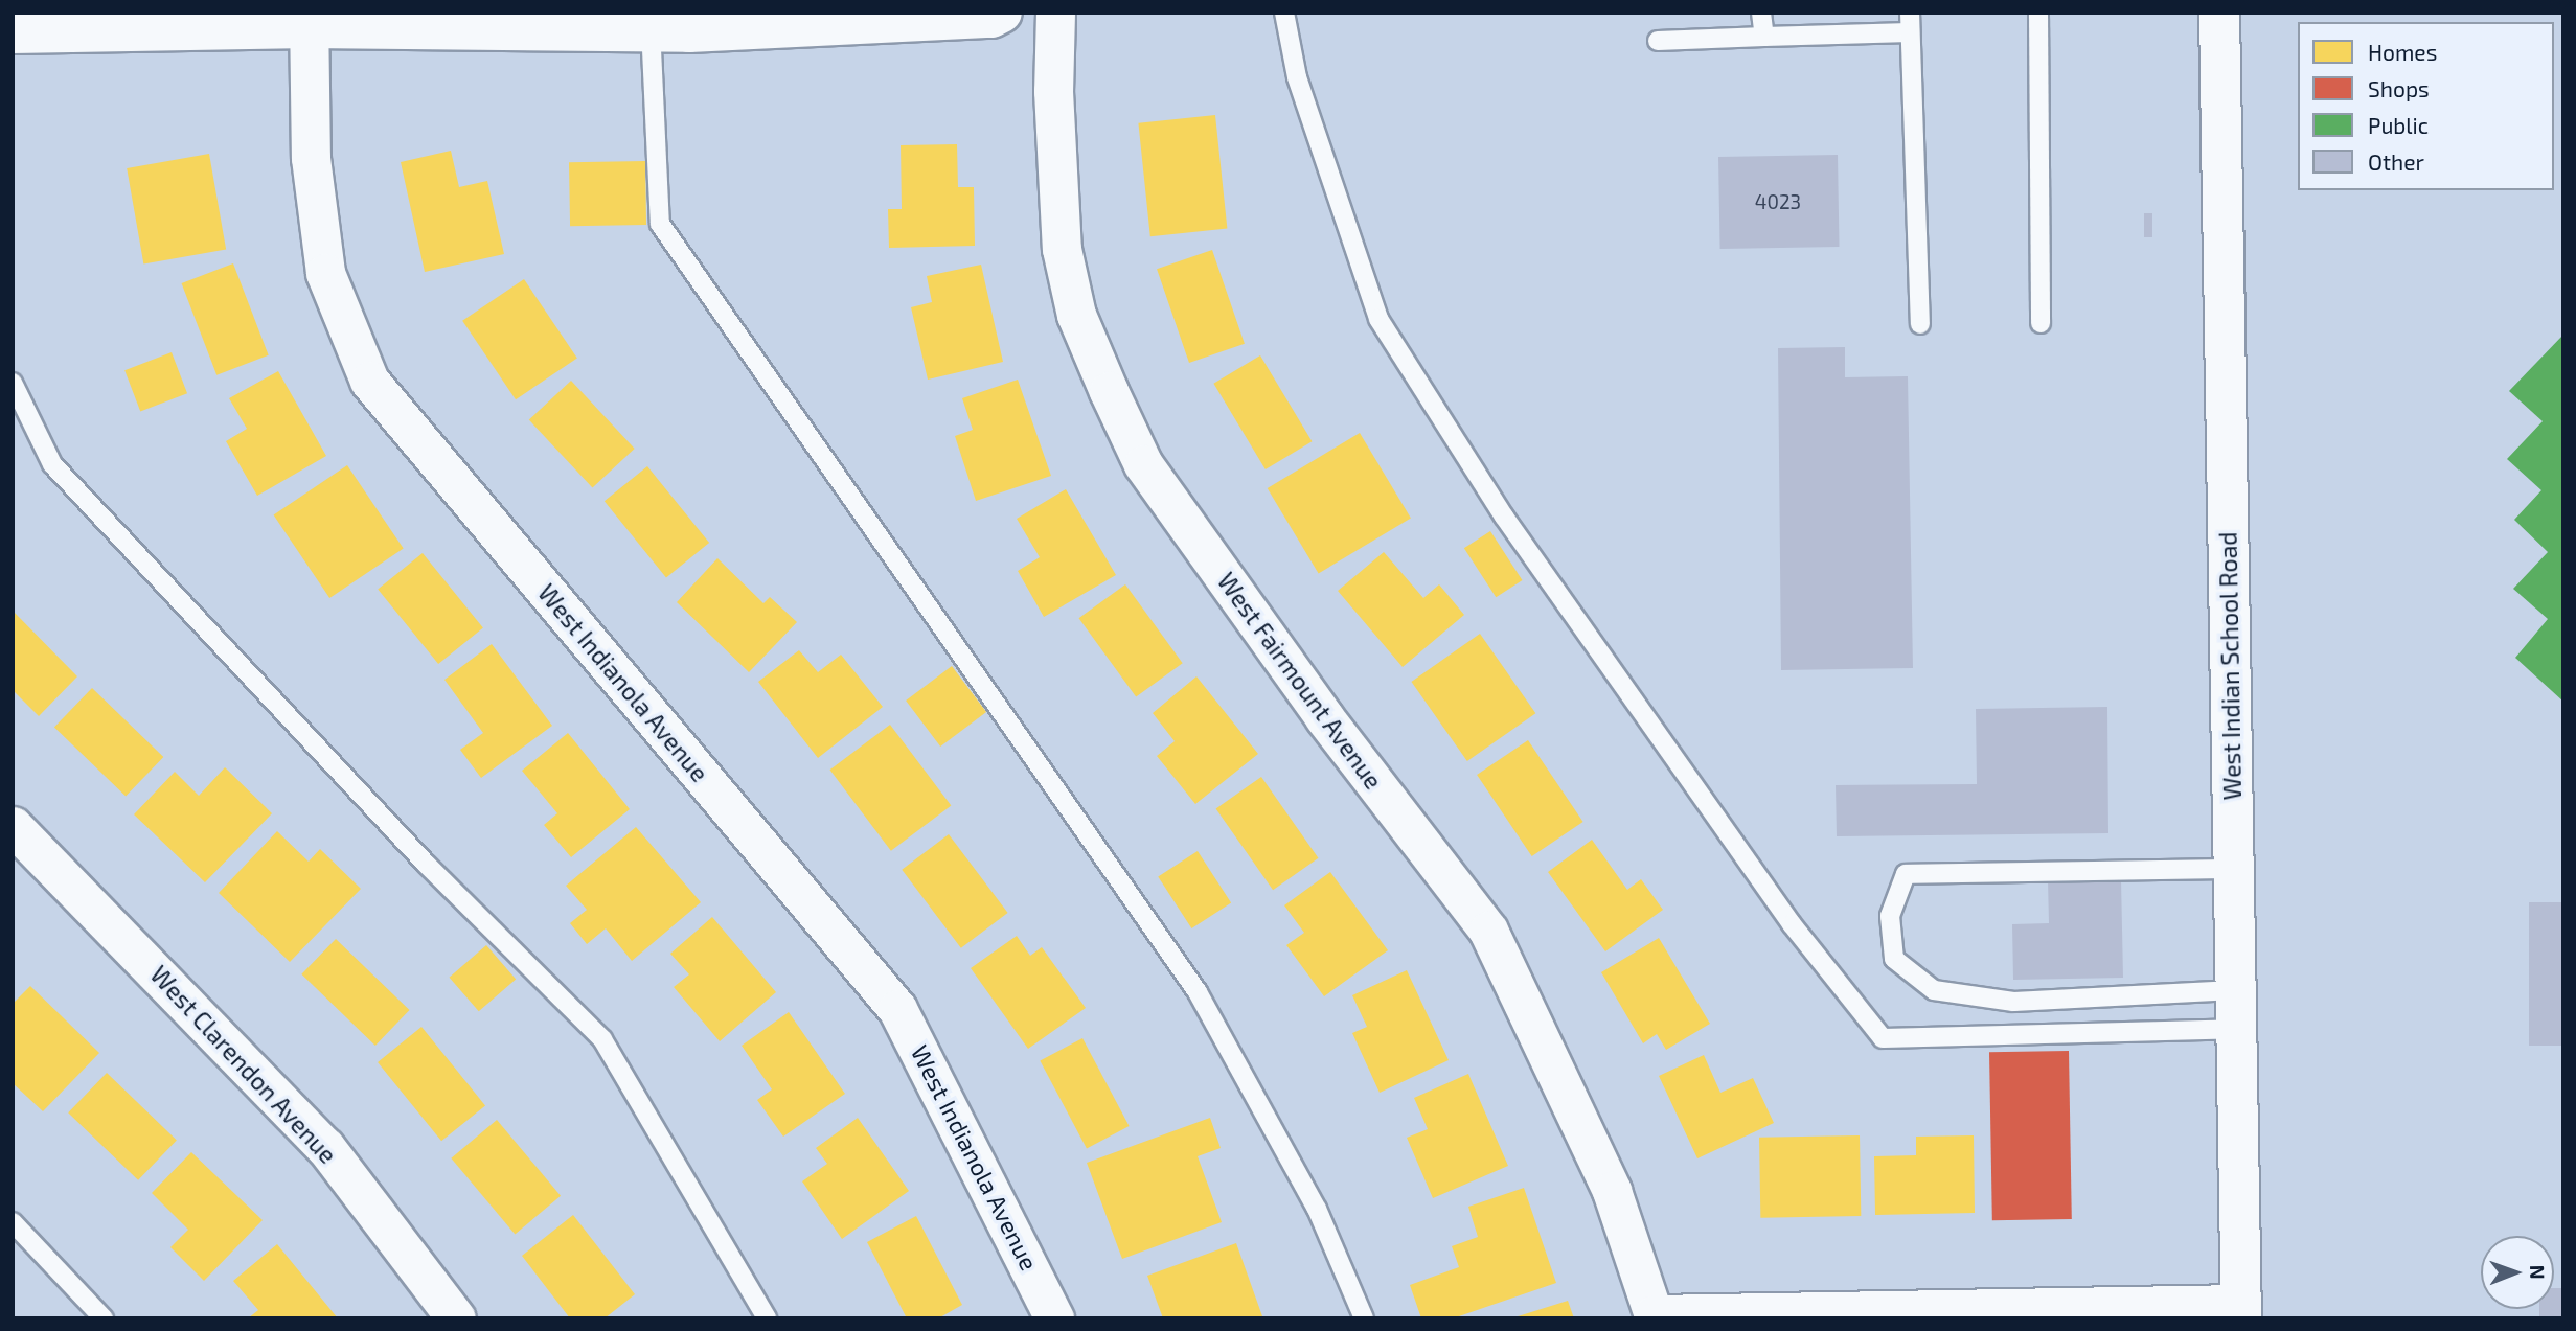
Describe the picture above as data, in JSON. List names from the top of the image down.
{
  "streets": {
    "main road": ["West Indian School Road"],
    "street": ["West Fairmount Avenue", "West Indianola Avenue", "West Clarendon Avenue"]
  },
  "house_numbers": ["4023"],
  "legend": [
    "Homes",
    "Shops",
    "Public",
    "Other"
  ],
  "north": "right"
}
